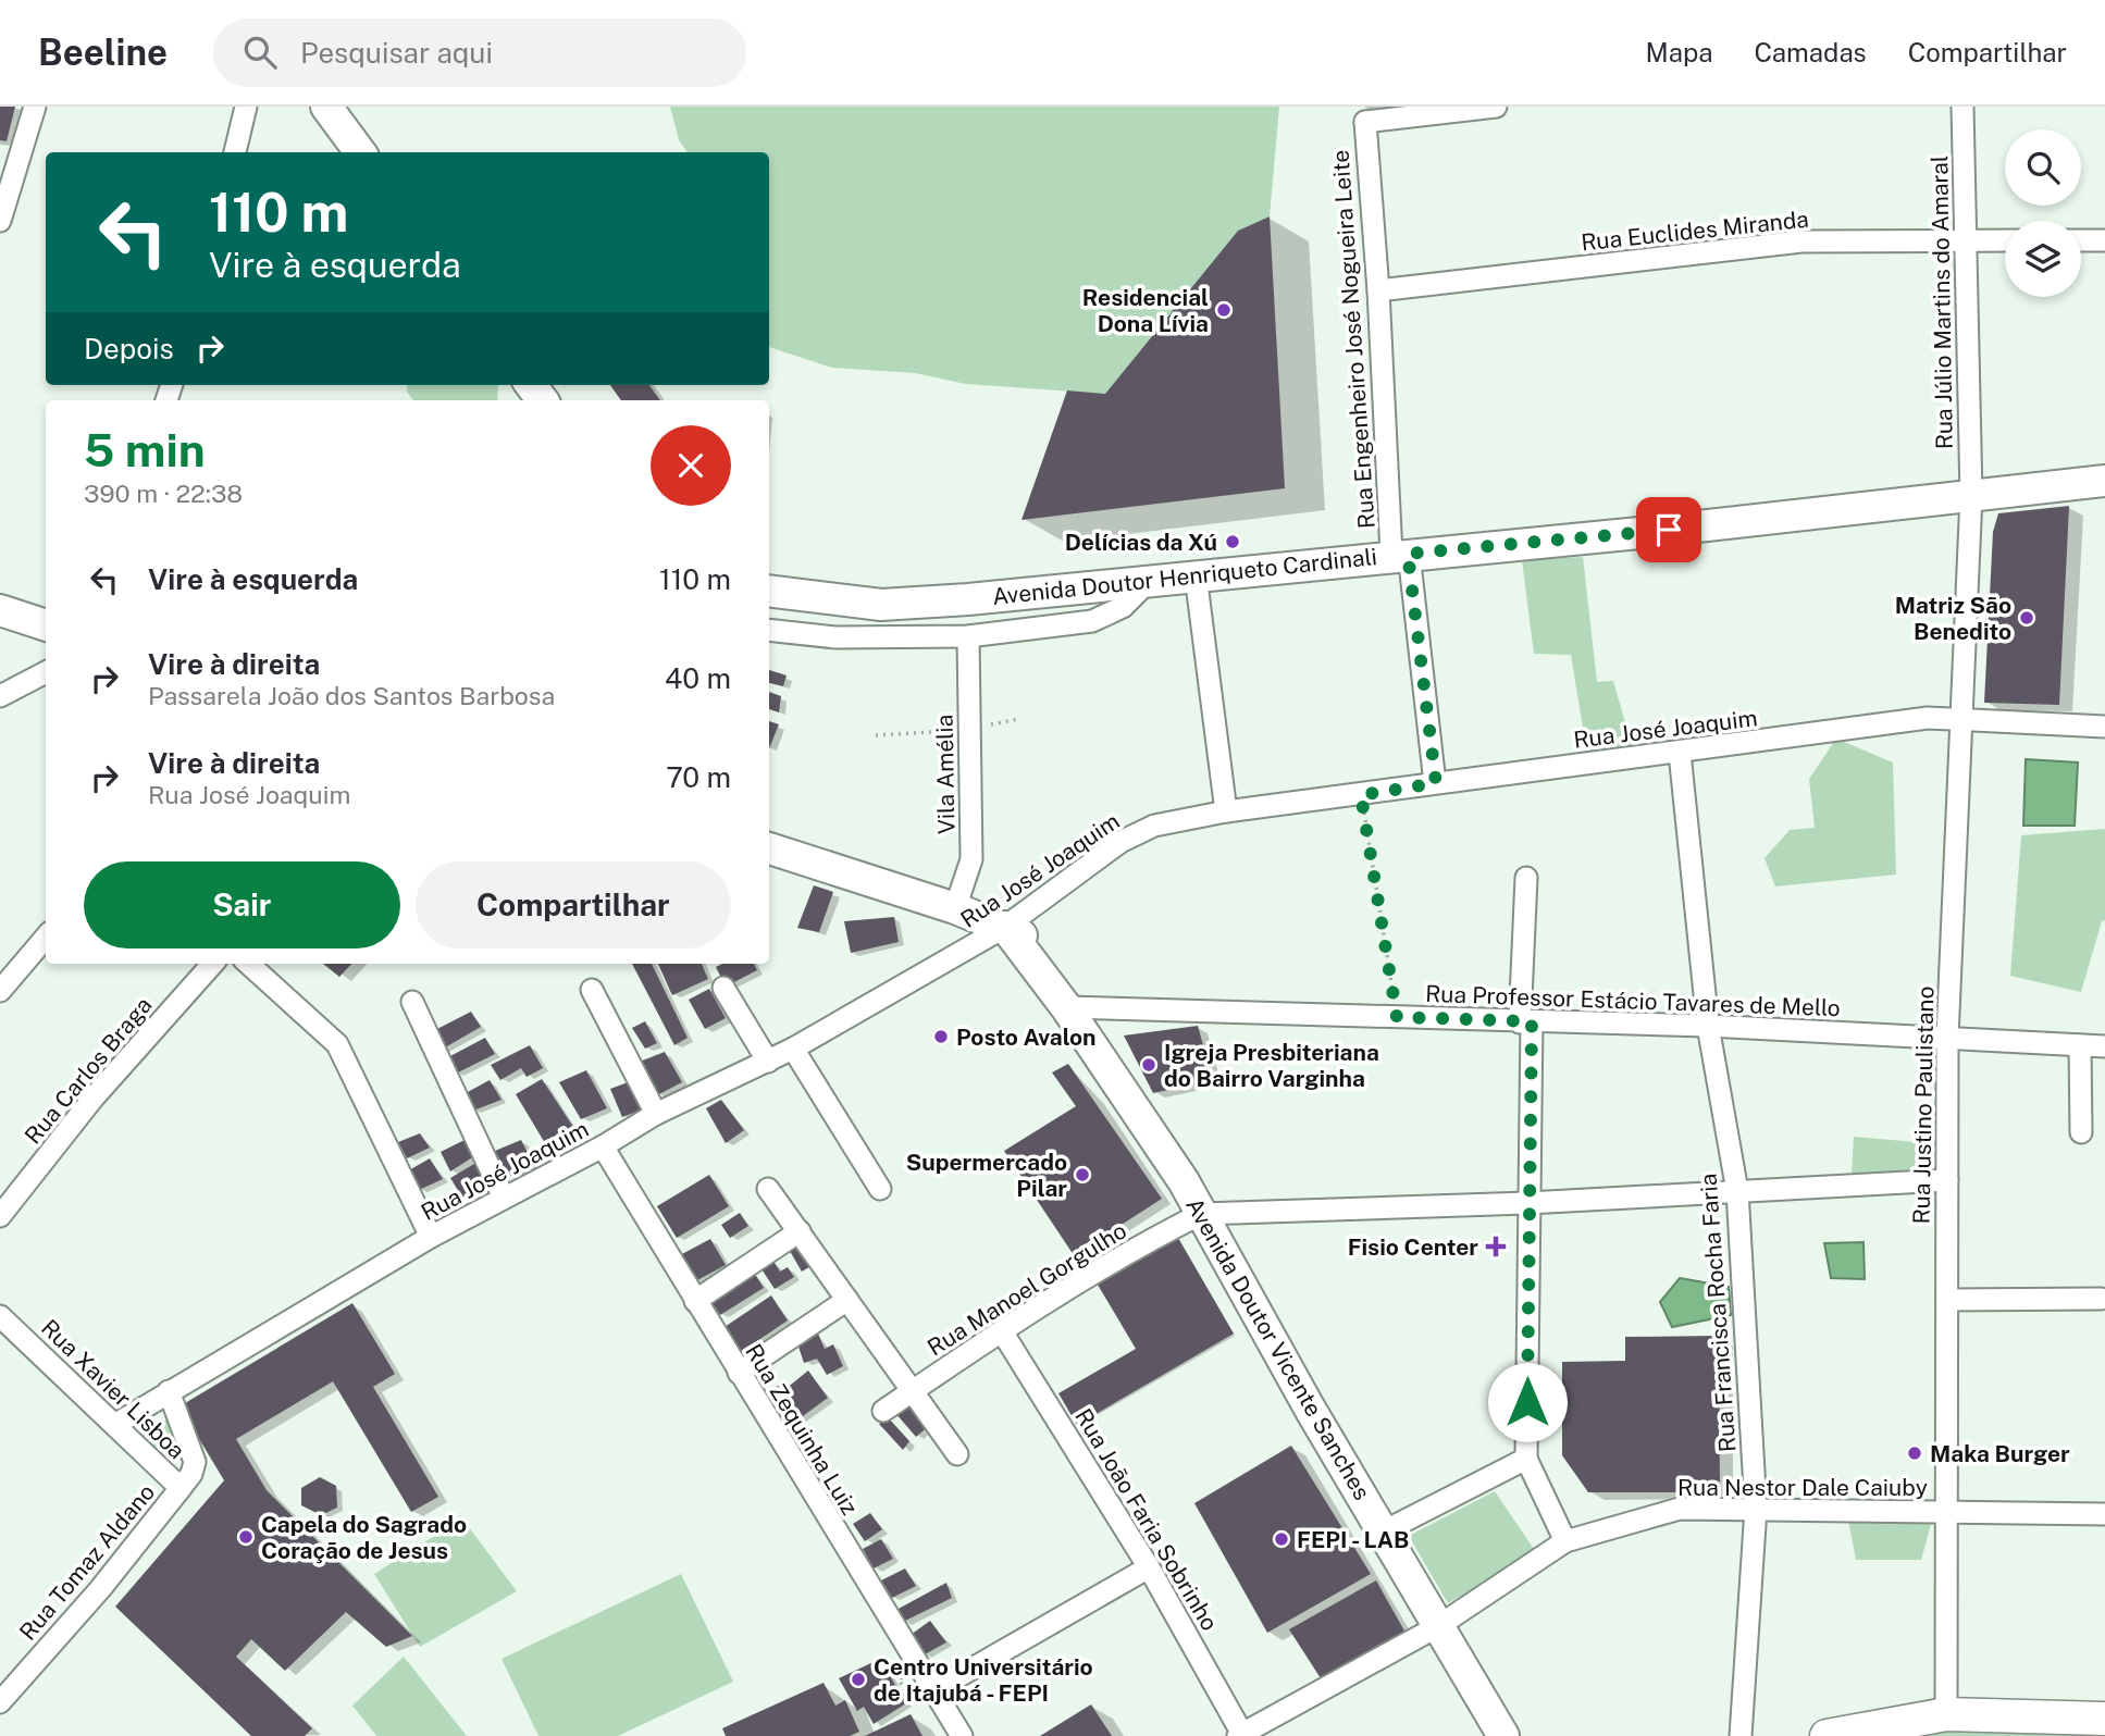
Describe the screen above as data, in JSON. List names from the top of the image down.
{
  "streets": {
    "main road": ["Avenida Doutor Henriqueto Cardinali", "Avenida Doutor Vicente Sanches"],
    "street": [
      "Rua Euclides Miranda",
      "Rua Júlio Martins do Amaral",
      "Rua Engenheiro José Nogueira Leite",
      "Rua José Joaquim",
      "Vila Amélia",
      "Rua Professor Estácio Tavares de Mello",
      "Rua Carlos Braga",
      "Rua Justino Paulistano",
      "Rua Manoel Gorgulho",
      "Rua Francisca Rocha Faria",
      "Rua Xavier Lisboa",
      "Rua Zequinha Luiz",
      "Rua Nestor Dale Caiuby",
      "Rua João Faria Sobrinho",
      "Rua Tomaz Aldano"
    ]
  },
  "crossings": [
    ["Rua Euclides Miranda", "Rua Júlio Martins do Amaral"],
    ["Rua Euclides Miranda", "Rua Engenheiro José Nogueira Leite"],
    ["Rua Júlio Martins do Amaral", "Avenida Doutor Henriqueto Cardinali"],
    ["Rua Júlio Martins do Amaral", "Rua Justino Paulistano"],
    ["Rua Engenheiro José Nogueira Leite", "Avenida Doutor Henriqueto Cardinali"],
    ["Rua Engenheiro José Nogueira Leite", "Rua José Joaquim"],
    ["Avenida Doutor Henriqueto Cardinali", "Rua Justino Paulistano"],
    ["Rua José Joaquim", "Rua Justino Paulistano"],
    ["Rua José Joaquim", "Rua Francisca Rocha Faria"],
    ["Rua José Joaquim", "Avenida Doutor Vicente Sanches"],
    ["Rua José Joaquim", "Rua Xavier Lisboa"],
    ["Rua José Joaquim", "Rua Zequinha Luiz"],
    ["Vila Amélia", "Avenida Doutor Vicente Sanches"],
    ["Rua Professor Estácio Tavares de Mello", "Rua Justino Paulistano"],
    ["Rua Professor Estácio Tavares de Mello", "Rua Francisca Rocha Faria"],
    ["Rua Professor Estácio Tavares de Mello", "Avenida Doutor Vicente Sanches"],
    ["Rua Justino Paulistano", "Rua Nestor Dale Caiuby"],
    ["Rua Manoel Gorgulho", "Avenida Doutor Vicente Sanches"],
    ["Rua Manoel Gorgulho", "Rua João Faria Sobrinho"],
    ["Rua Francisca Rocha Faria", "Rua Nestor Dale Caiuby"],
    ["Avenida Doutor Vicente Sanches", "Rua Nestor Dale Caiuby"],
    ["Rua Xavier Lisboa", "Rua Tomaz Aldano"],
    ["Rua Nestor Dale Caiuby", "Rua João Faria Sobrinho"]
  ],
  "places": {
    "other": [
      "Residencial Dona Lívia",
      "Delícias da Xú",
      "Matriz São Benedito",
      "Posto Avalon",
      "Igreja Presbiteriana do Bairro Varginha",
      "Supermercado Pilar",
      "Maka Burger",
      "Capela do Sagrado Coração de Jesus",
      "FEPI - LAB",
      "Centro Universitário de Itajubá - FEPI"
    ],
    "health": ["Fisio Center"]
  },
  "page": {
    "header": "Beeline",
    "search": "Pesquisar aqui",
    "nav": ["Mapa", "Camadas", "Compartilhar"],
    "turn": ["110 m", "Vire à esquerda"],
    "then": "Depois",
    "heading": ["5 min", "390 m · 22:38"],
    "list": [
      {
        "name": "Vire à esquerda",
        "value": "110 m"
      },
      {
        "name": "Vire à direita",
        "note": "Passarela João dos Santos Barbosa",
        "value": "40 m"
      },
      {
        "name": "Vire à direita",
        "note": "Rua José Joaquim",
        "value": "70 m"
      }
    ],
    "buttons": ["Sair", "Compartilhar"]
  }
}
